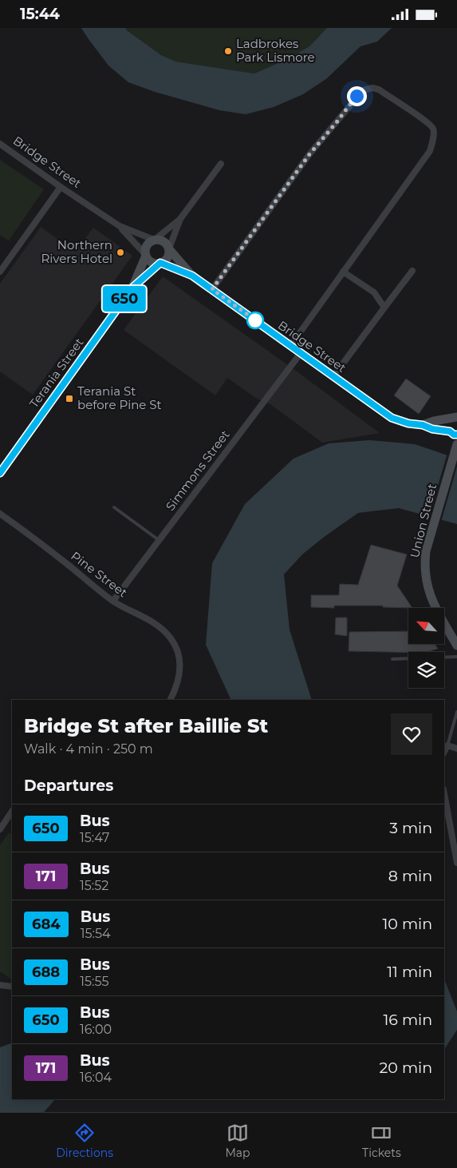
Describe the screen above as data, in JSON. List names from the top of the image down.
{
  "streets": {
    "main road": ["Bridge Street", "Terania Street", "Union Street"],
    "street": ["Simmons Street", "Pine Street"]
  },
  "crossings": [
    ["Bridge Street", "Terania Street"],
    ["Bridge Street", "Simmons Street"],
    ["Bridge Street", "Union Street"],
    ["Simmons Street", "Pine Street"]
  ],
  "places": {
    "other": ["Ladbrokes Park Lismore", "Northern Rivers Hotel"],
    "transit": ["Terania St before Pine St"]
  },
  "lines": ["bus line 650"],
  "north": "top left",
  "page": {
    "status": "15:44",
    "on_map": "650",
    "heading": [
      ["Bridge St after Baillie St", "Walk · 4 min · 250 m"],
      "Departures"
    ],
    "list": [
      {
        "mark": "650",
        "name": "Bus",
        "note": "15:47",
        "value": "3 min"
      },
      {
        "mark": "171",
        "name": "Bus",
        "note": "15:52",
        "value": "8 min"
      },
      {
        "mark": "684",
        "name": "Bus",
        "note": "15:54",
        "value": "10 min"
      },
      {
        "mark": "688",
        "name": "Bus",
        "note": "15:55",
        "value": "11 min"
      },
      {
        "mark": "650",
        "name": "Bus",
        "note": "16:00",
        "value": "16 min"
      },
      {
        "mark": "171",
        "name": "Bus",
        "note": "16:04",
        "value": "20 min"
      }
    ],
    "tabs": ["Directions", "Map", "Tickets"]
  }
}
